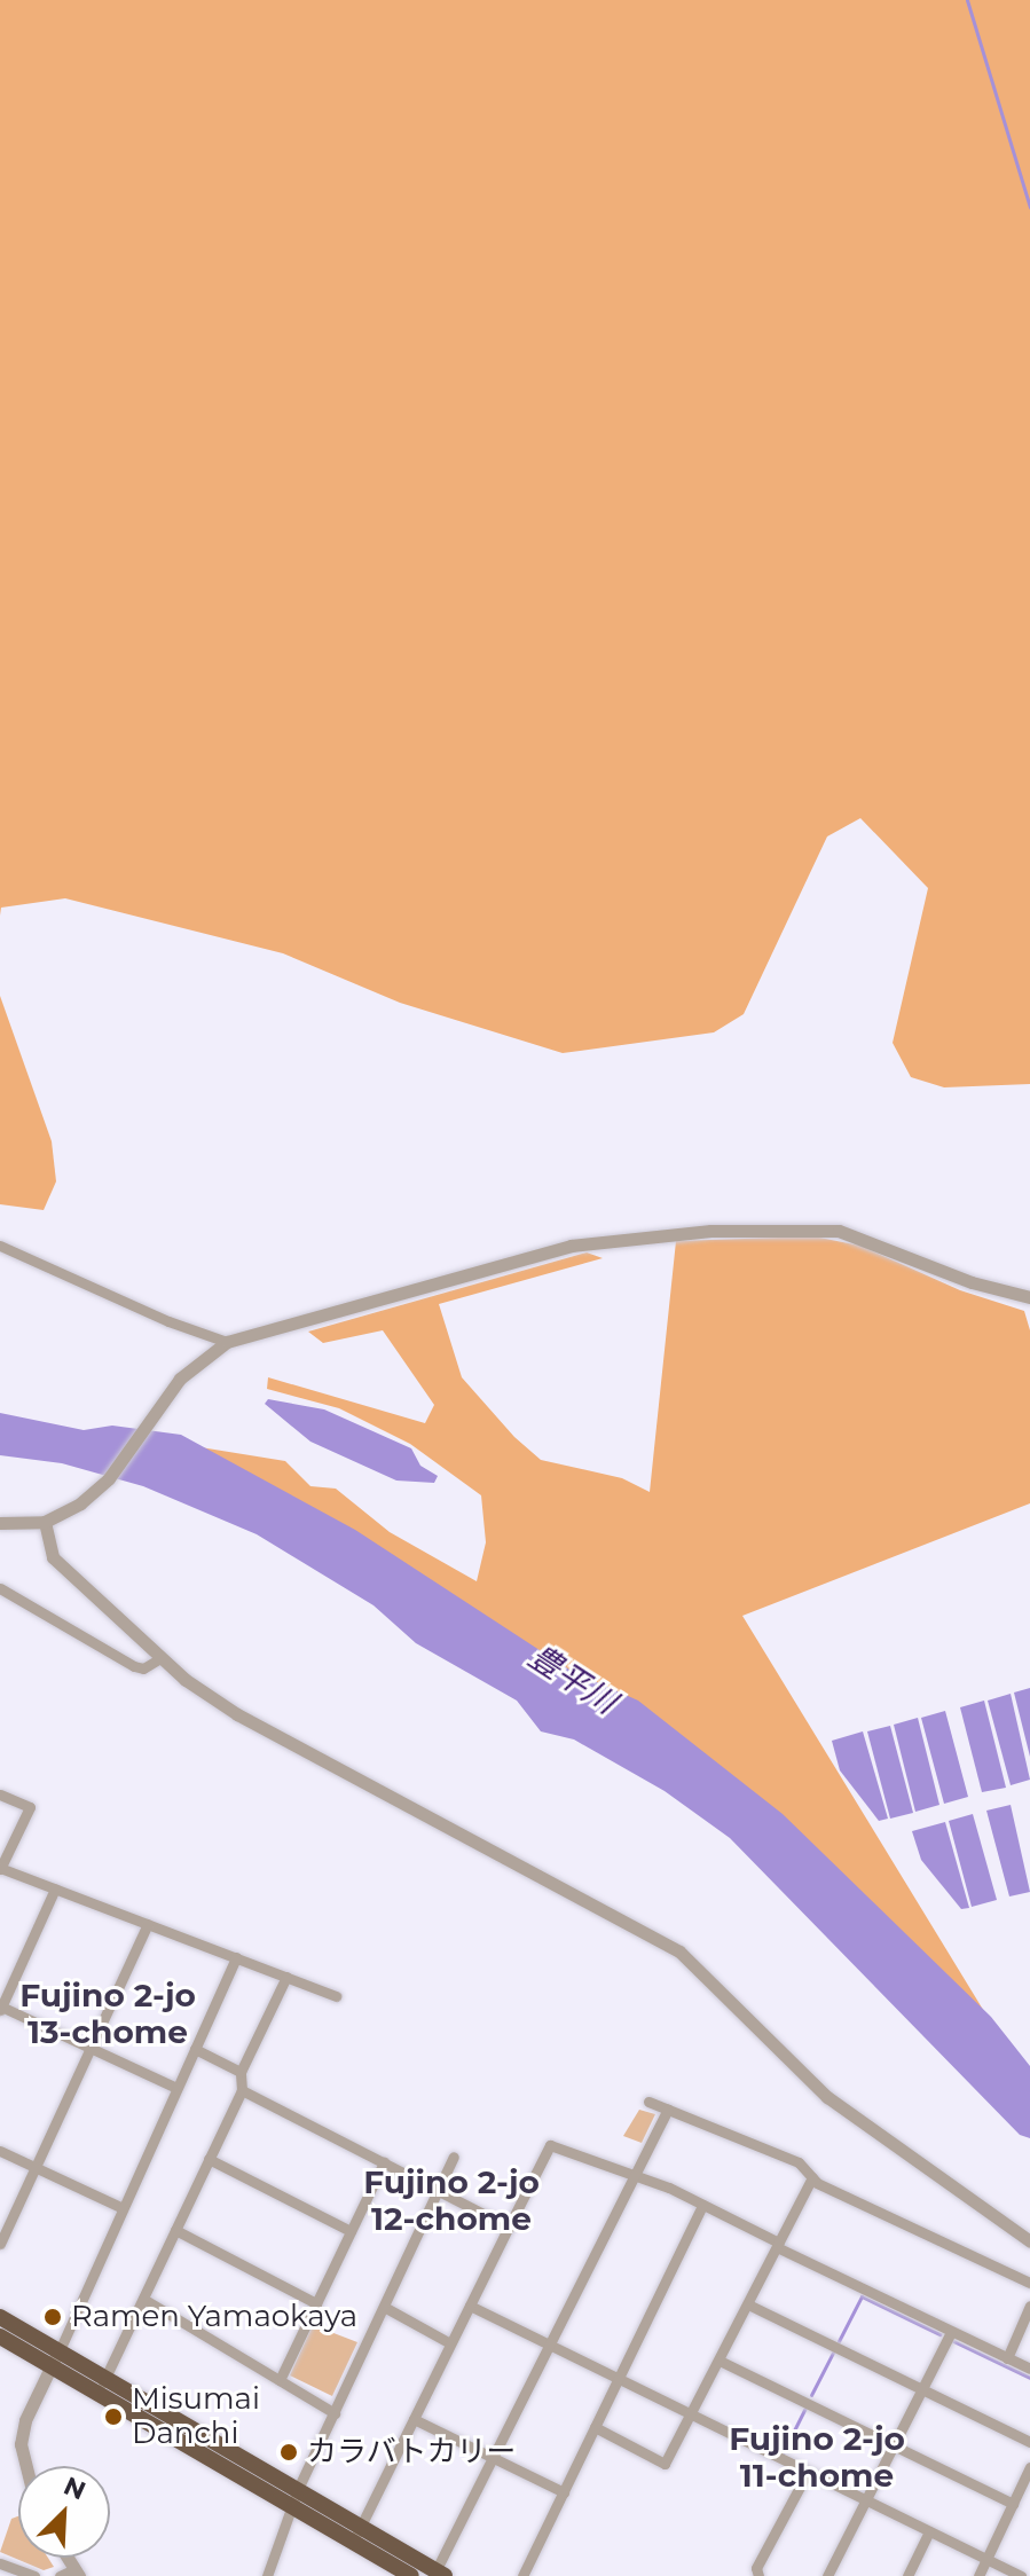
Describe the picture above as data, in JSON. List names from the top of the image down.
{
  "districts": ["Fujino 2-jo 13-chome", "Fujino 2-jo 12-chome", "Fujino 2-jo 11-chome"],
  "water": ["豊平川"],
  "places": ["Ramen Yamaokaya", "Misumai Danchi", "カラバトカリー"],
  "north": "top right"
}
